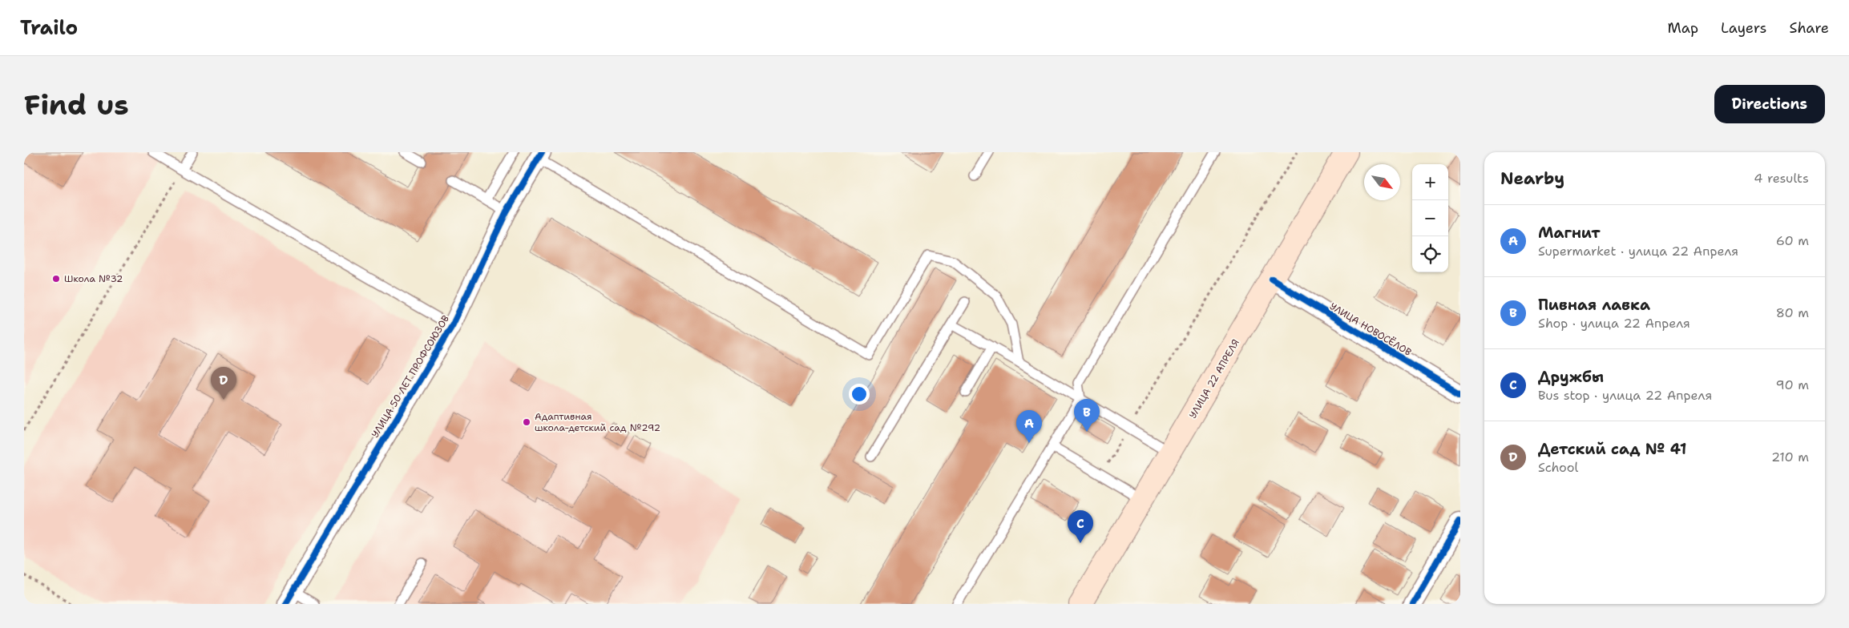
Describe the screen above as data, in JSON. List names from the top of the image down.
{
  "streets": {
    "main road": ["УЛИЦА 22 АПРЕЛЯ"],
    "street": ["УЛИЦА НОВОСЁЛОВ", "УЛИЦА 50 ЛЕТ ПРОФСОЮЗОВ"]
  },
  "crossings": [
    ["УЛИЦА НОВОСЁЛОВ", "УЛИЦА 22 АПРЕЛЯ"]
  ],
  "places": ["Школа №32", "Адаптивная школа-детский сад №292"],
  "north": "bottom right",
  "page": {
    "header": "Trailo",
    "nav": ["Map", "Layers", "Share"],
    "buttons": "Directions",
    "title": "Find us",
    "heading": ["Nearby", "4 results"],
    "map_buttons": ["+", "−"],
    "list": [
      {
        "mark": "A",
        "name": "Магнит",
        "note": "Supermarket · улица 22 Апреля",
        "value": "60 m"
      },
      {
        "mark": "B",
        "name": "Пивная лавка",
        "note": "Shop · улица 22 Апреля",
        "value": "80 m"
      },
      {
        "mark": "C",
        "name": "Дружбы",
        "note": "Bus stop · улица 22 Апреля",
        "value": "90 m"
      },
      {
        "mark": "D",
        "name": "Детский сад № 41",
        "note": "School",
        "value": "210 m"
      }
    ],
    "pins": [
      "D",
      "B",
      "A",
      "C"
    ]
  }
}
